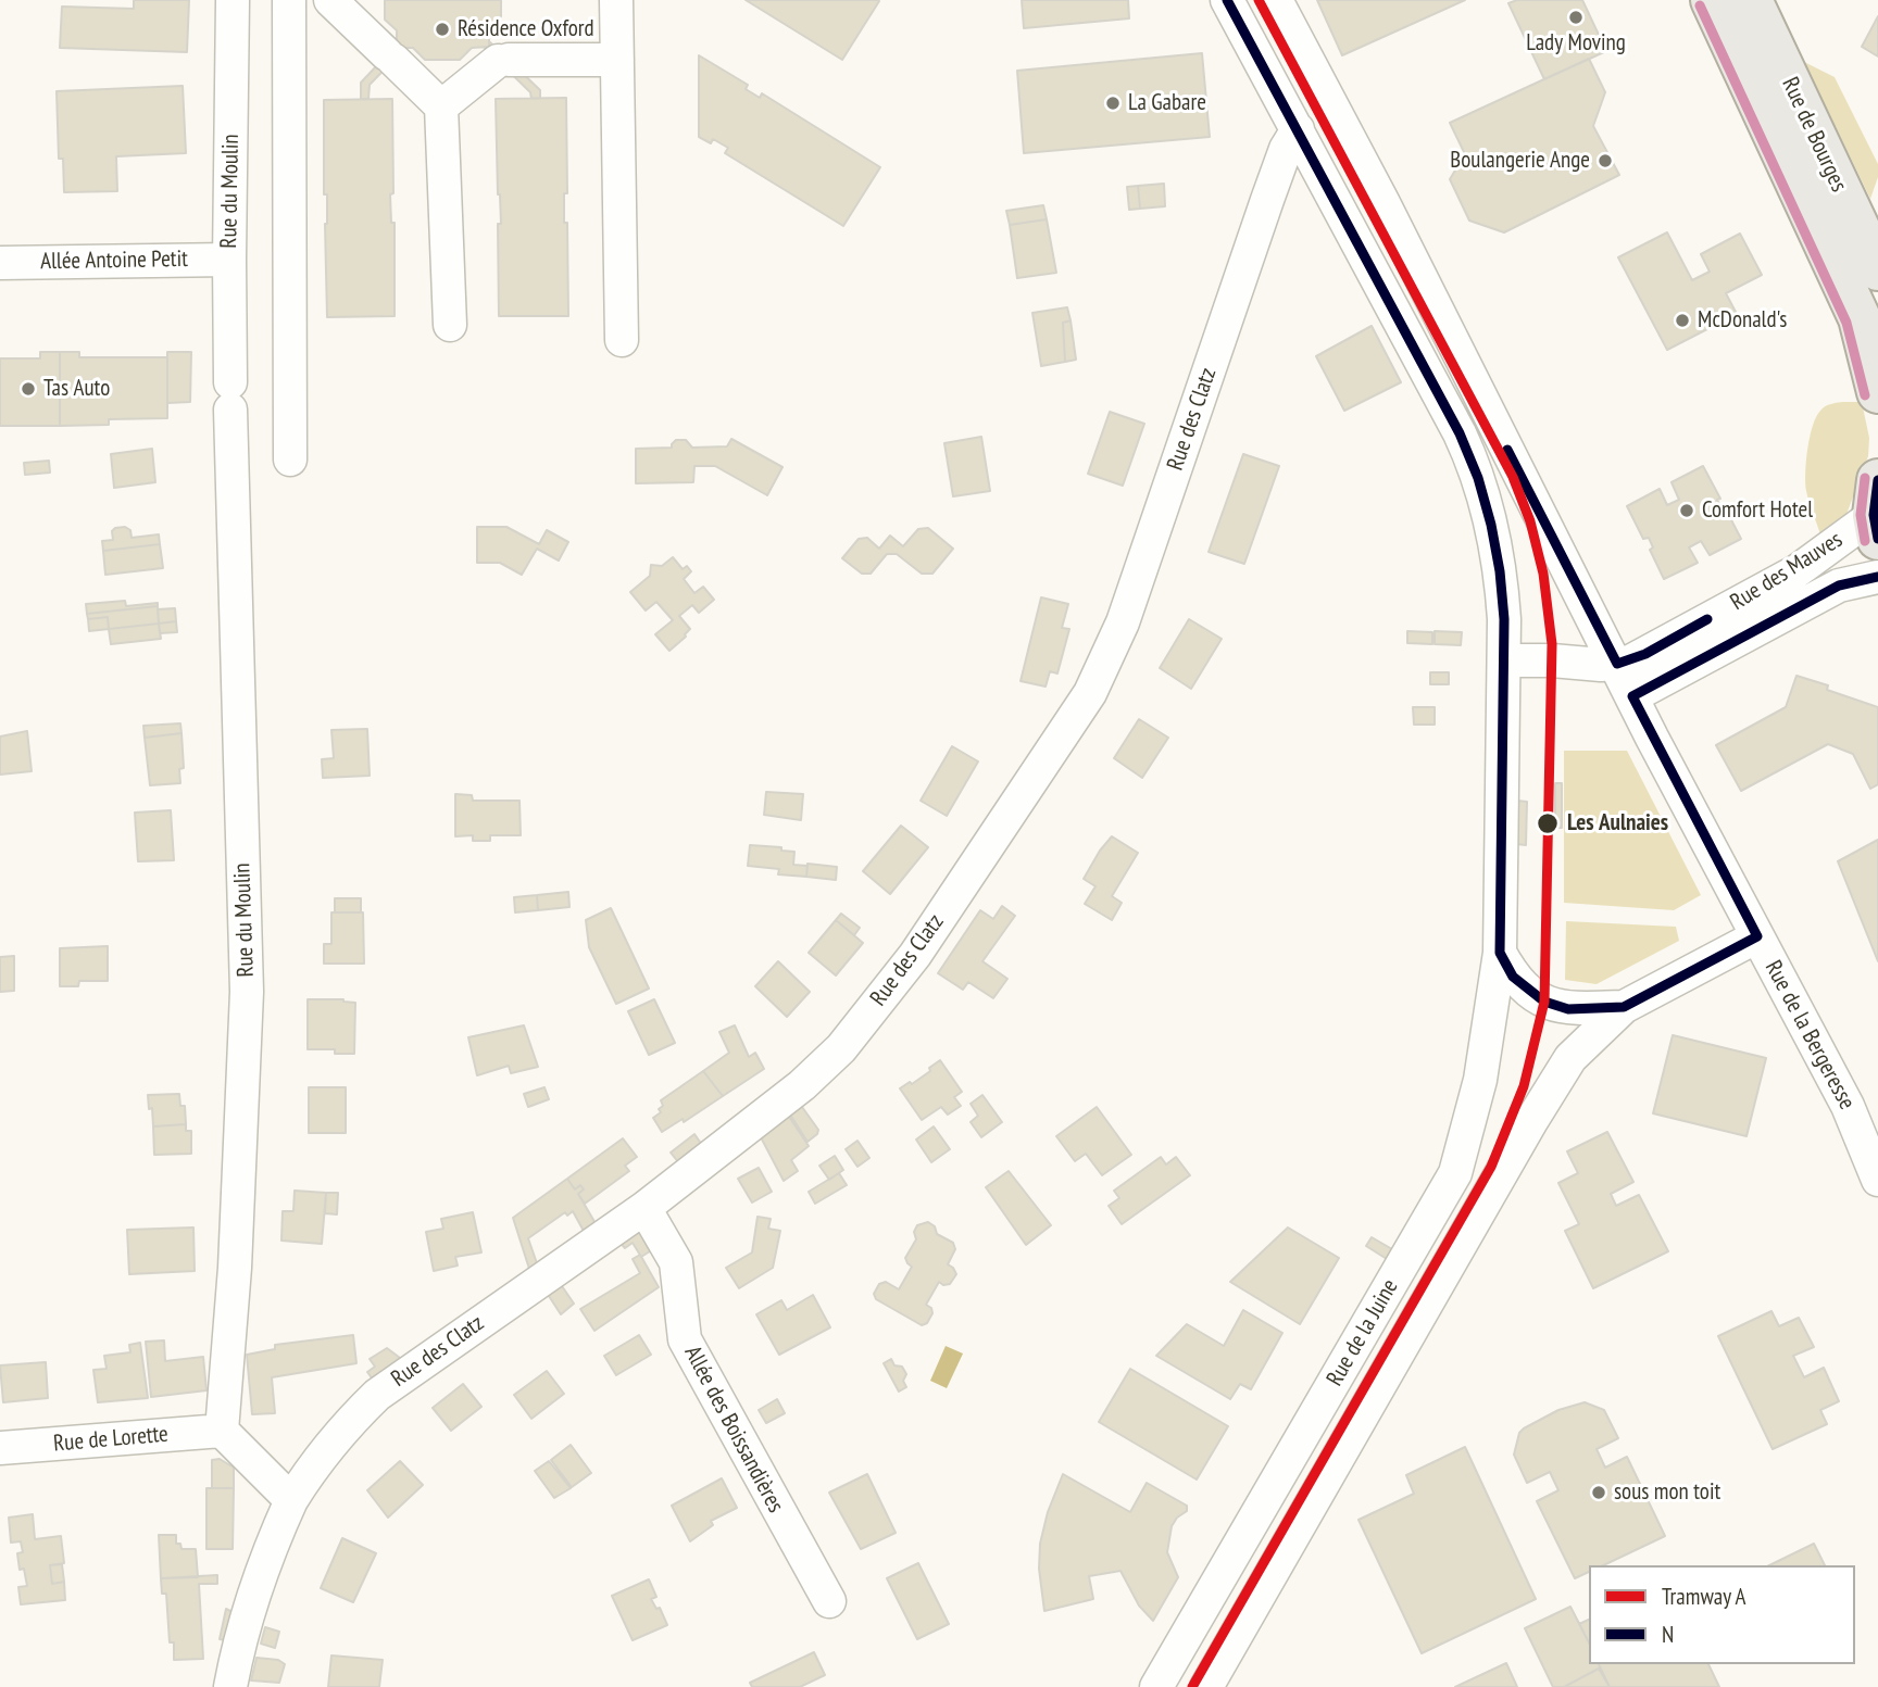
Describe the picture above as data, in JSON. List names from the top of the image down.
{
  "streets": {
    "main road": ["Rue de Bourges"],
    "street": [
      "Rue du Moulin",
      "Allée Antoine Petit",
      "Rue des Clatz",
      "Rue des Mauves",
      "Rue de la Bergeresse",
      "Rue de la Juine",
      "Allée des Boissandières",
      "Rue de Lorette"
    ]
  },
  "crossings": [
    ["Rue du Moulin", "Allée Antoine Petit"],
    ["Rue du Moulin", "Rue de Lorette"],
    ["Rue des Clatz", "Allée des Boissandières"],
    ["Rue des Mauves", "Rue de la Bergeresse"],
    ["Rue de la Bergeresse", "Rue de la Juine"]
  ],
  "places": [
    "Lady Moving",
    "Résidence Oxford",
    "La Gabare",
    "Boulangerie Ange",
    "McDonald's",
    "Tas Auto",
    "Comfort Hotel",
    "Les Aulnaies",
    "sous mon toit"
  ],
  "lines": ["tram line A", "transit line N"],
  "legend": ["Tramway A", "N"]
}
